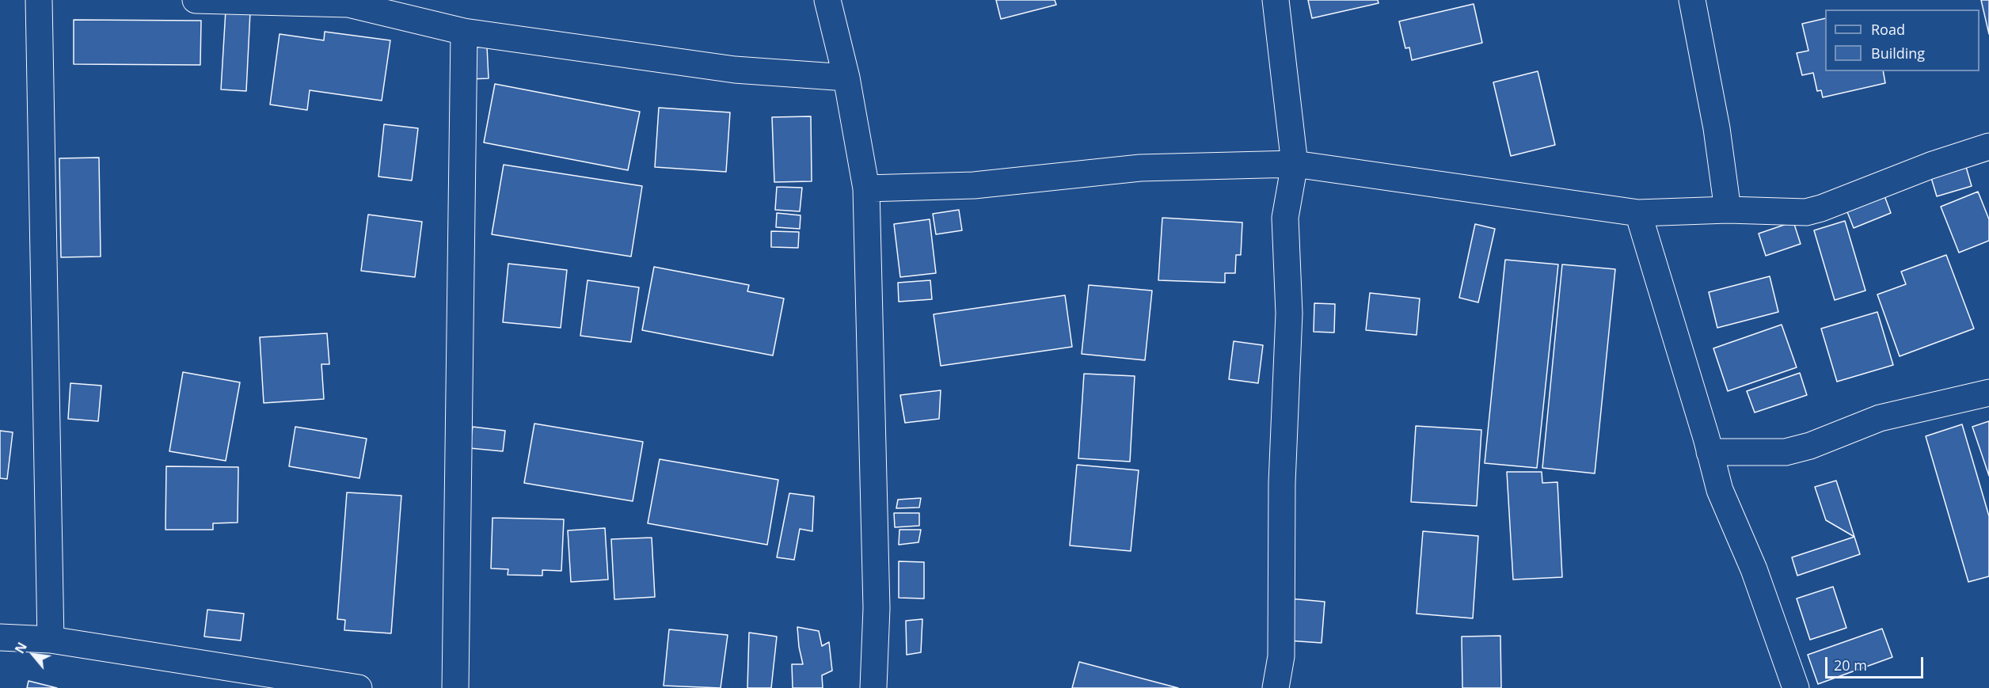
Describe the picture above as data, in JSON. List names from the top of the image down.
{
  "legend": ["Road", "Building"],
  "scale_bar": "20 m",
  "north": "top left"
}
